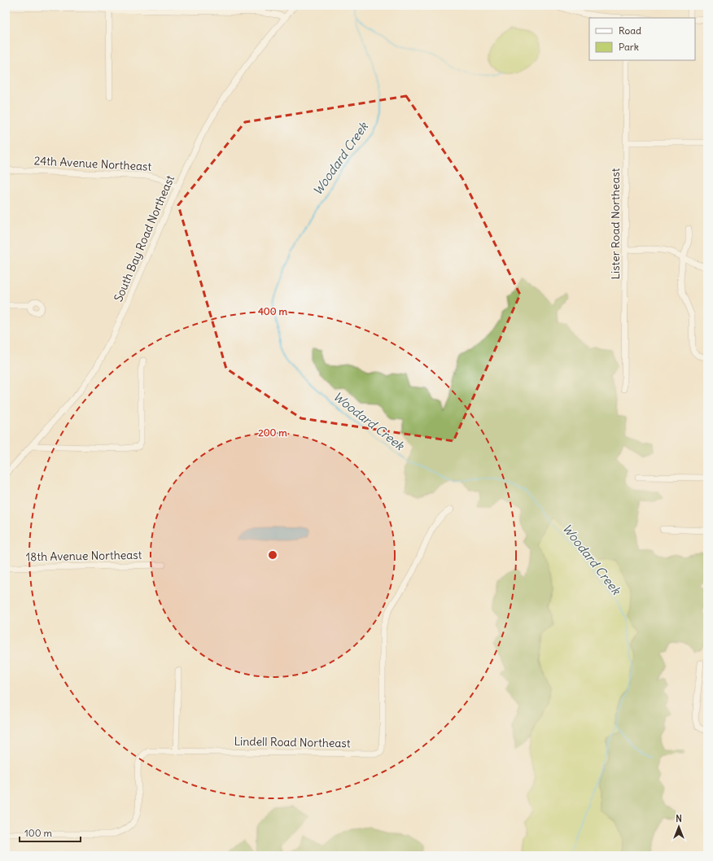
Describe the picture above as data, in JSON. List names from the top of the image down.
{
  "streets": {
    "street": [
      "24th Avenue Northeast",
      "Lister Road Northeast",
      "South Bay Road Northeast",
      "18th Avenue Northeast",
      "Lindell Road Northeast"
    ]
  },
  "crossings": [
    ["24th Avenue Northeast", "South Bay Road Northeast"]
  ],
  "water": ["Woodard Creek"],
  "legend": ["Road", "Park"],
  "scale_bar": "100 m",
  "north": "top",
  "rings": ["400 m", "200 m"]
}
